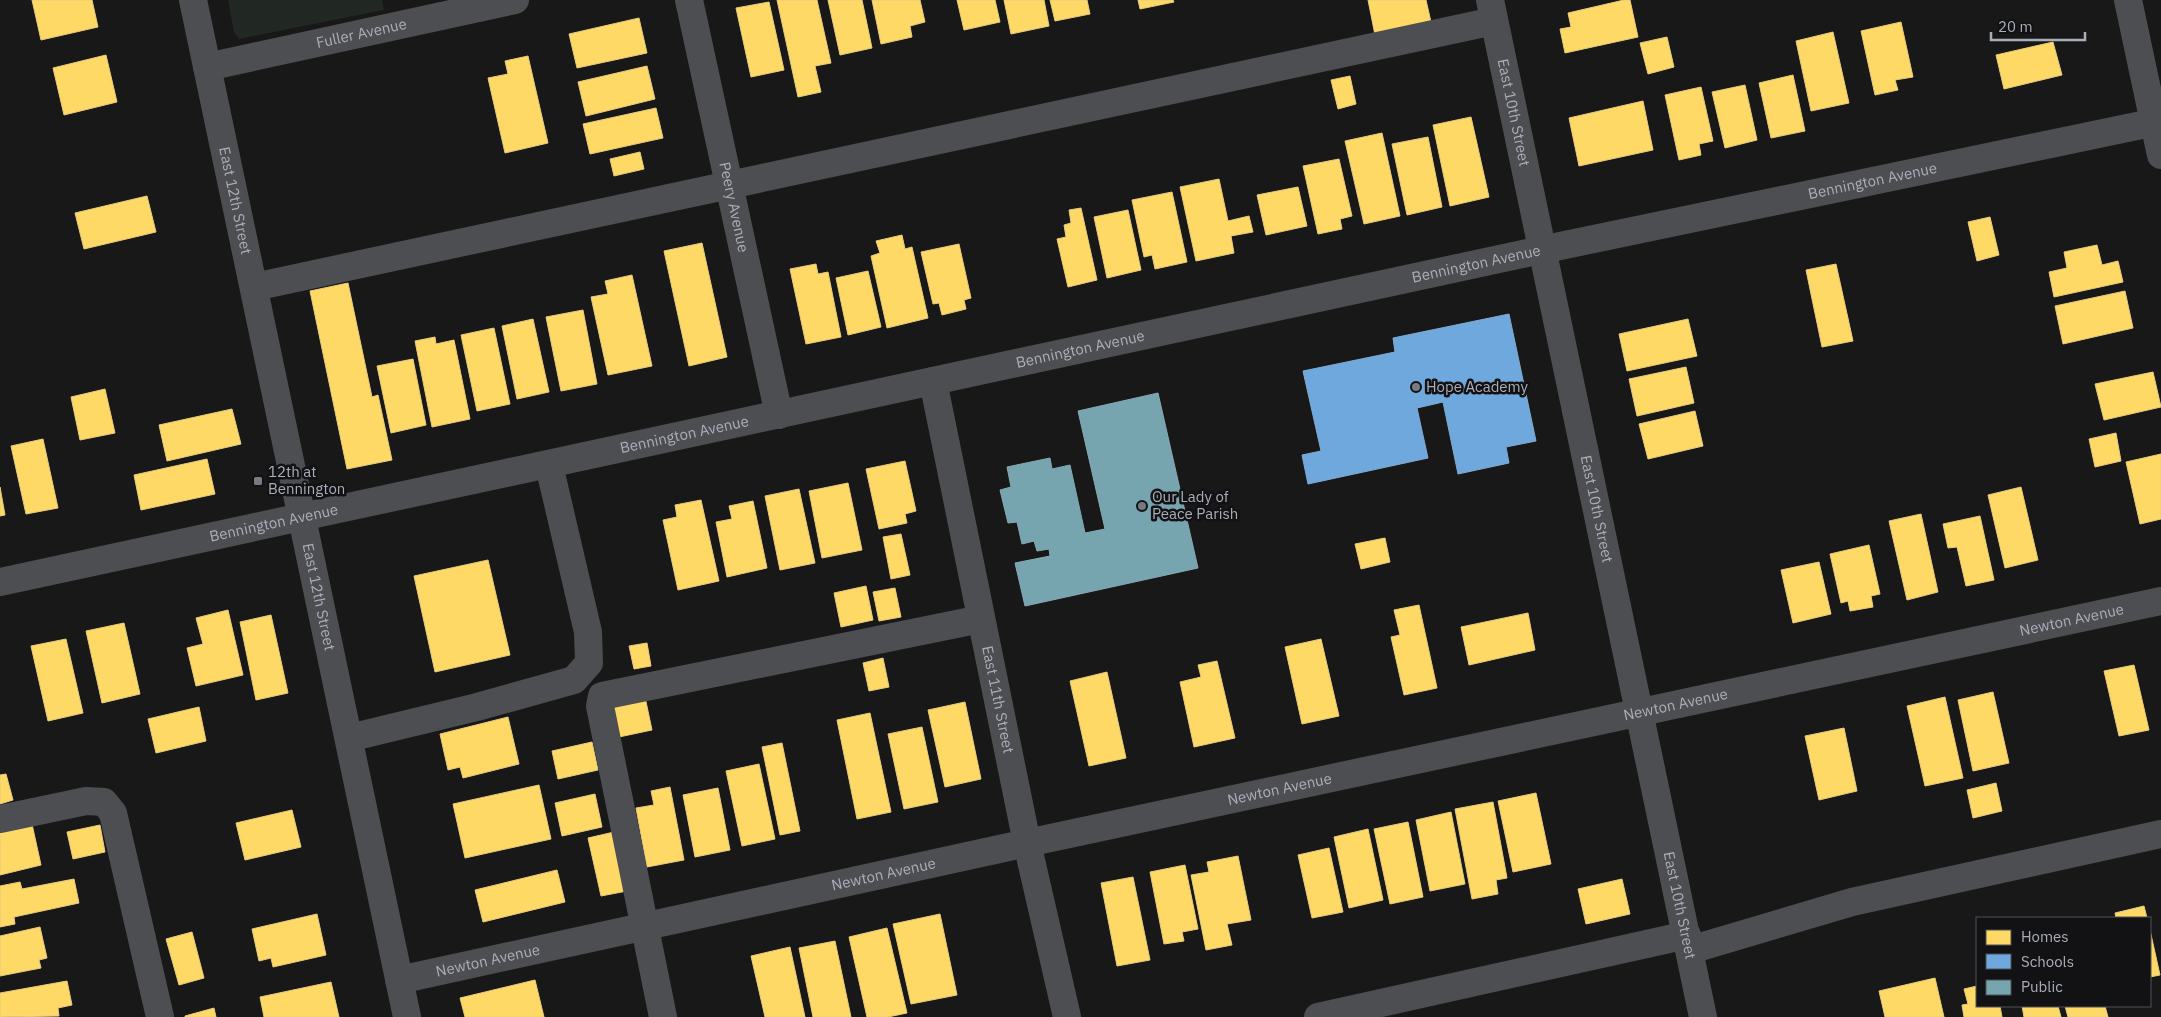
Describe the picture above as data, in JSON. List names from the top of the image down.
{
  "streets": {
    "street": [
      "Fuller Avenue",
      "East 10th Street",
      "Bennington Avenue",
      "East 12th Street",
      "Peery Avenue",
      "Newton Avenue",
      "East 11th Street"
    ]
  },
  "crossings": [
    ["Fuller Avenue", "East 12th Street"],
    ["East 10th Street", "Bennington Avenue"],
    ["East 10th Street", "Newton Avenue"],
    ["Bennington Avenue", "East 12th Street"],
    ["Bennington Avenue", "Peery Avenue"],
    ["Bennington Avenue", "East 11th Street"],
    ["East 12th Street", "Newton Avenue"],
    ["Newton Avenue", "East 11th Street"]
  ],
  "places": {
    "other": ["Hope Academy", "Our Lady of Peace Parish"],
    "transit": ["12th at Bennington"]
  },
  "legend": ["Homes", "Schools", "Public"],
  "scale_bar": "20 m"
}
